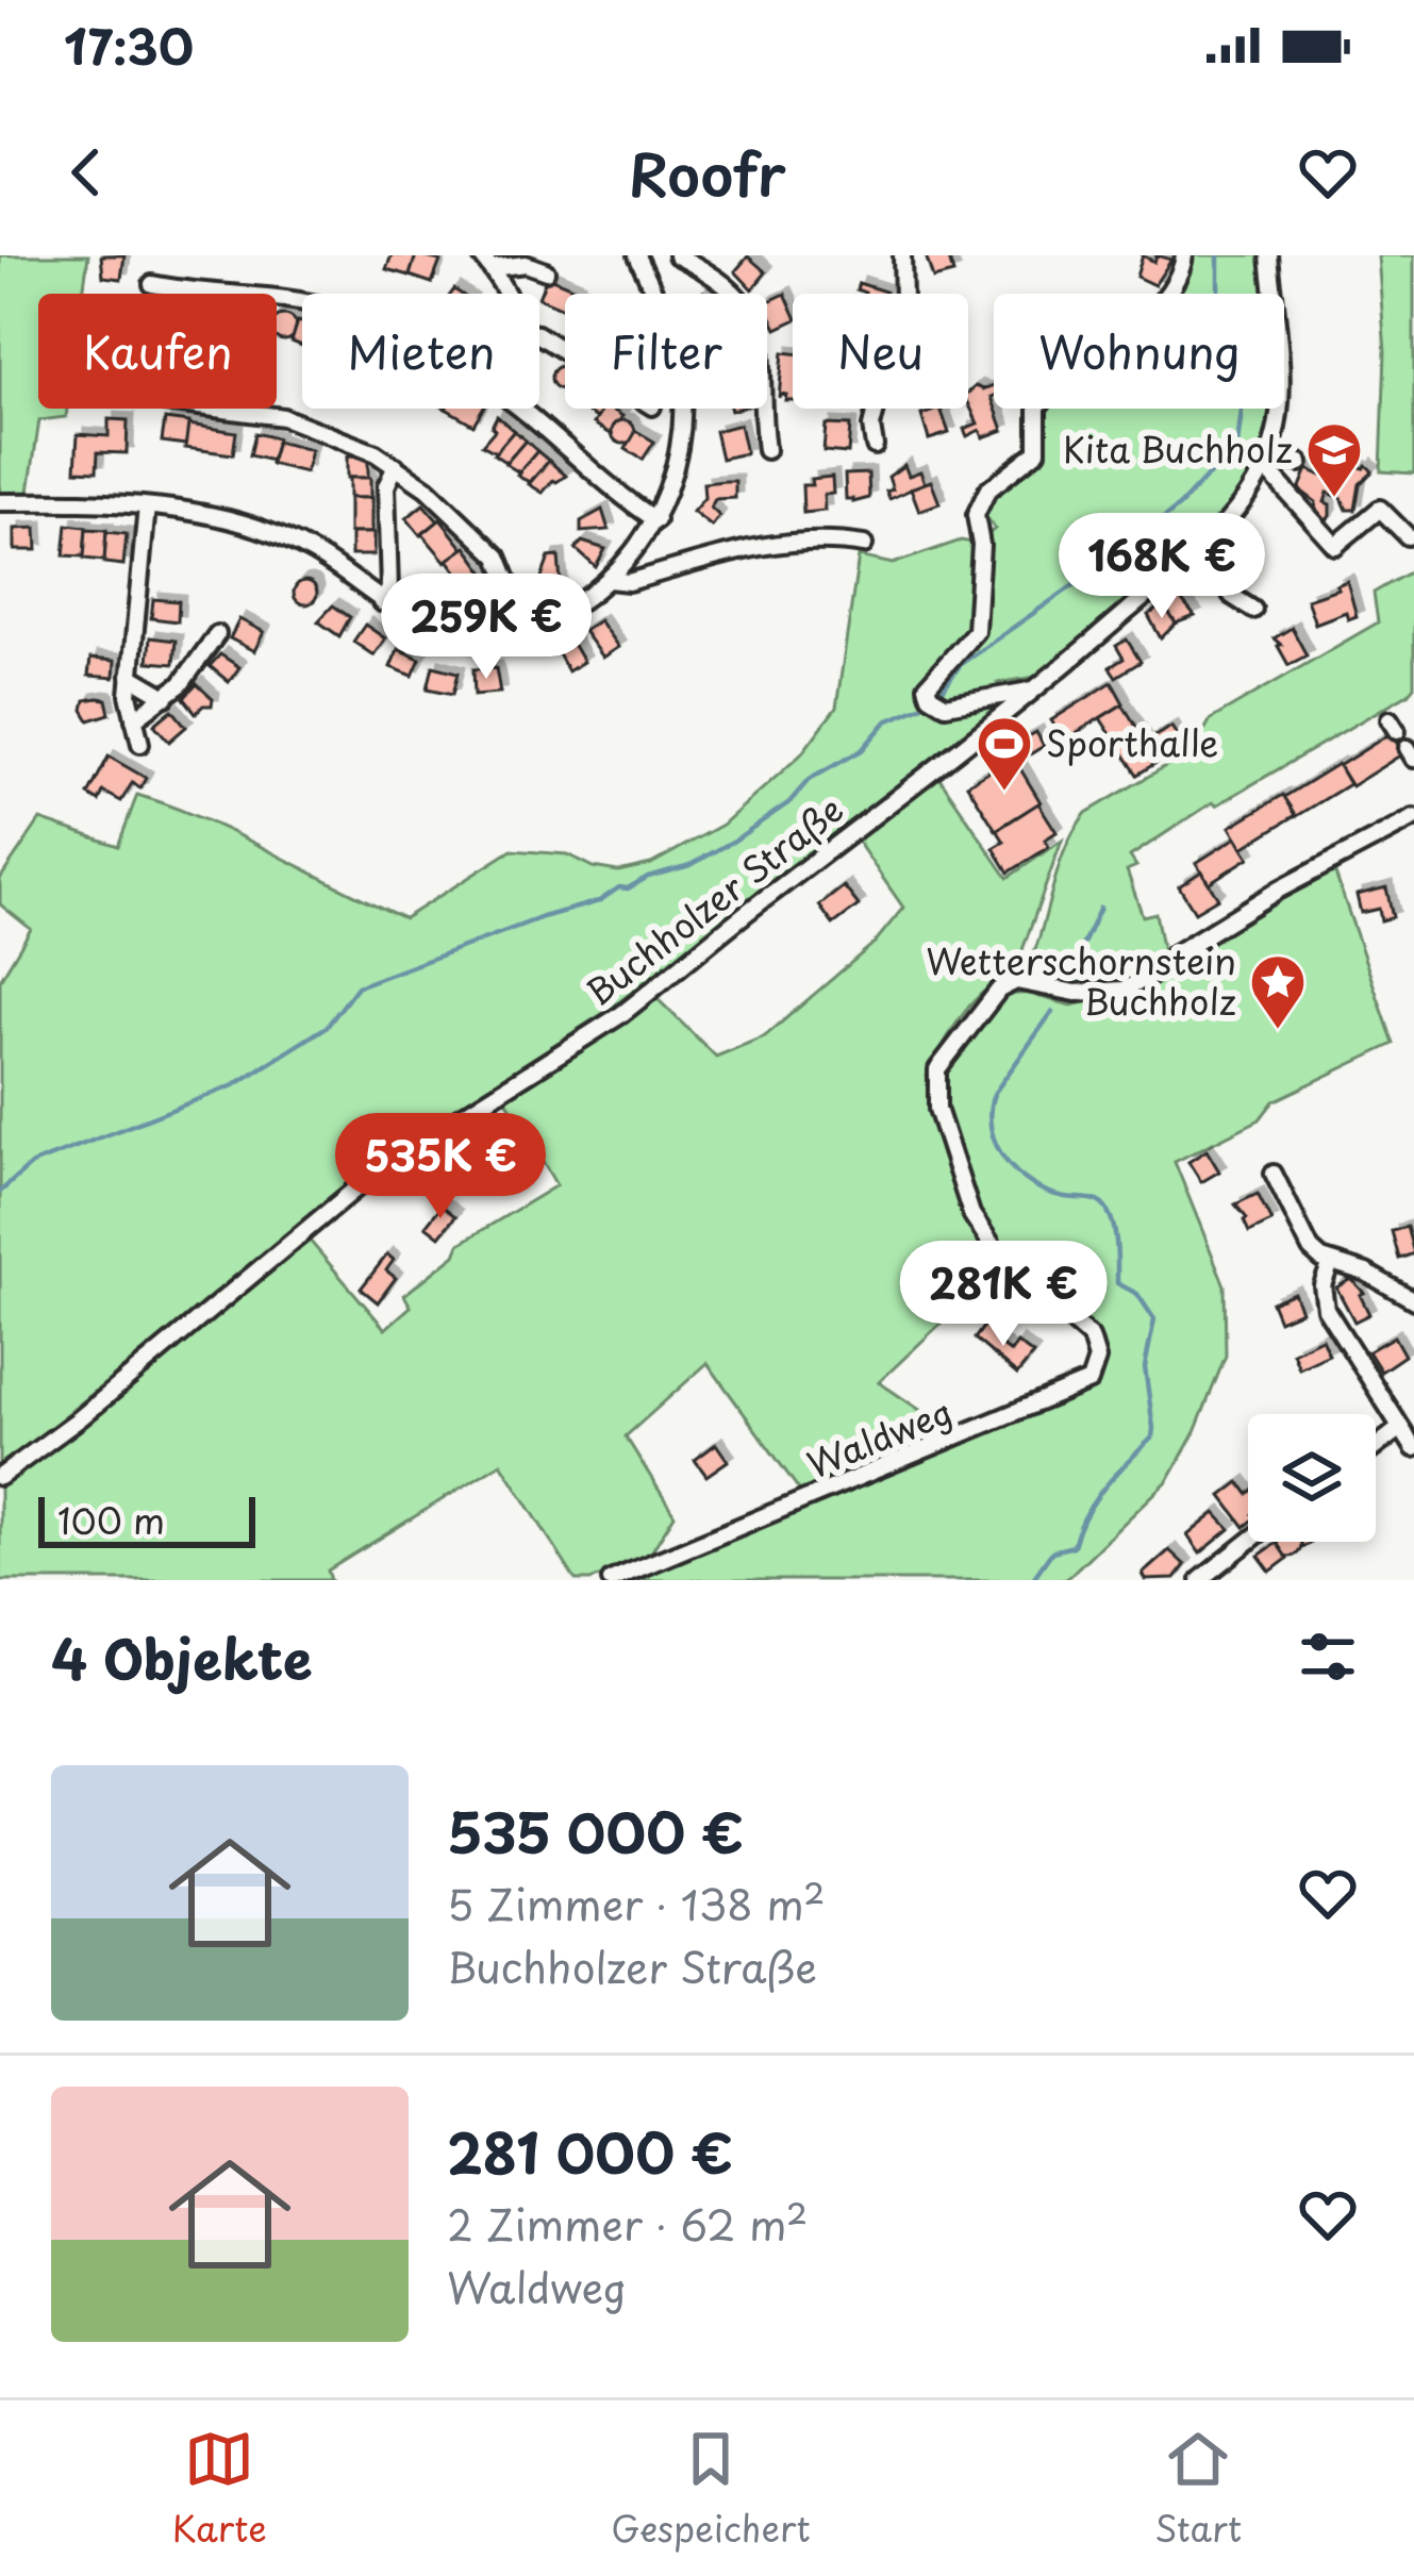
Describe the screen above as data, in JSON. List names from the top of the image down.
{
  "streets": {
    "street": ["Buchholzer Straße", "Waldweg"]
  },
  "places": {
    "school or university": ["Kita Buchholz"],
    "sports": ["Sporthalle"],
    "place": ["Wetterschornstein Buchholz"]
  },
  "scale_bar": "100 m",
  "page": {
    "status": "17:30",
    "header": "Roofr",
    "chip": [
      "Kaufen",
      "Mieten",
      "Filter",
      "Neu",
      "Wohnung"
    ],
    "price": [
      "168K €",
      "259K €",
      "535K €",
      "281K €"
    ],
    "scale": "100 m",
    "heading": "4 Objekte",
    "list": [
      {
        "name": "535 000 €",
        "note": "5 Zimmer · 138 m² · Buchholzer Straße"
      },
      {
        "name": "281 000 €",
        "note": "2 Zimmer · 62 m² · Waldweg"
      }
    ],
    "tabs": ["Karte", "Gespeichert", "Start"]
  }
}
